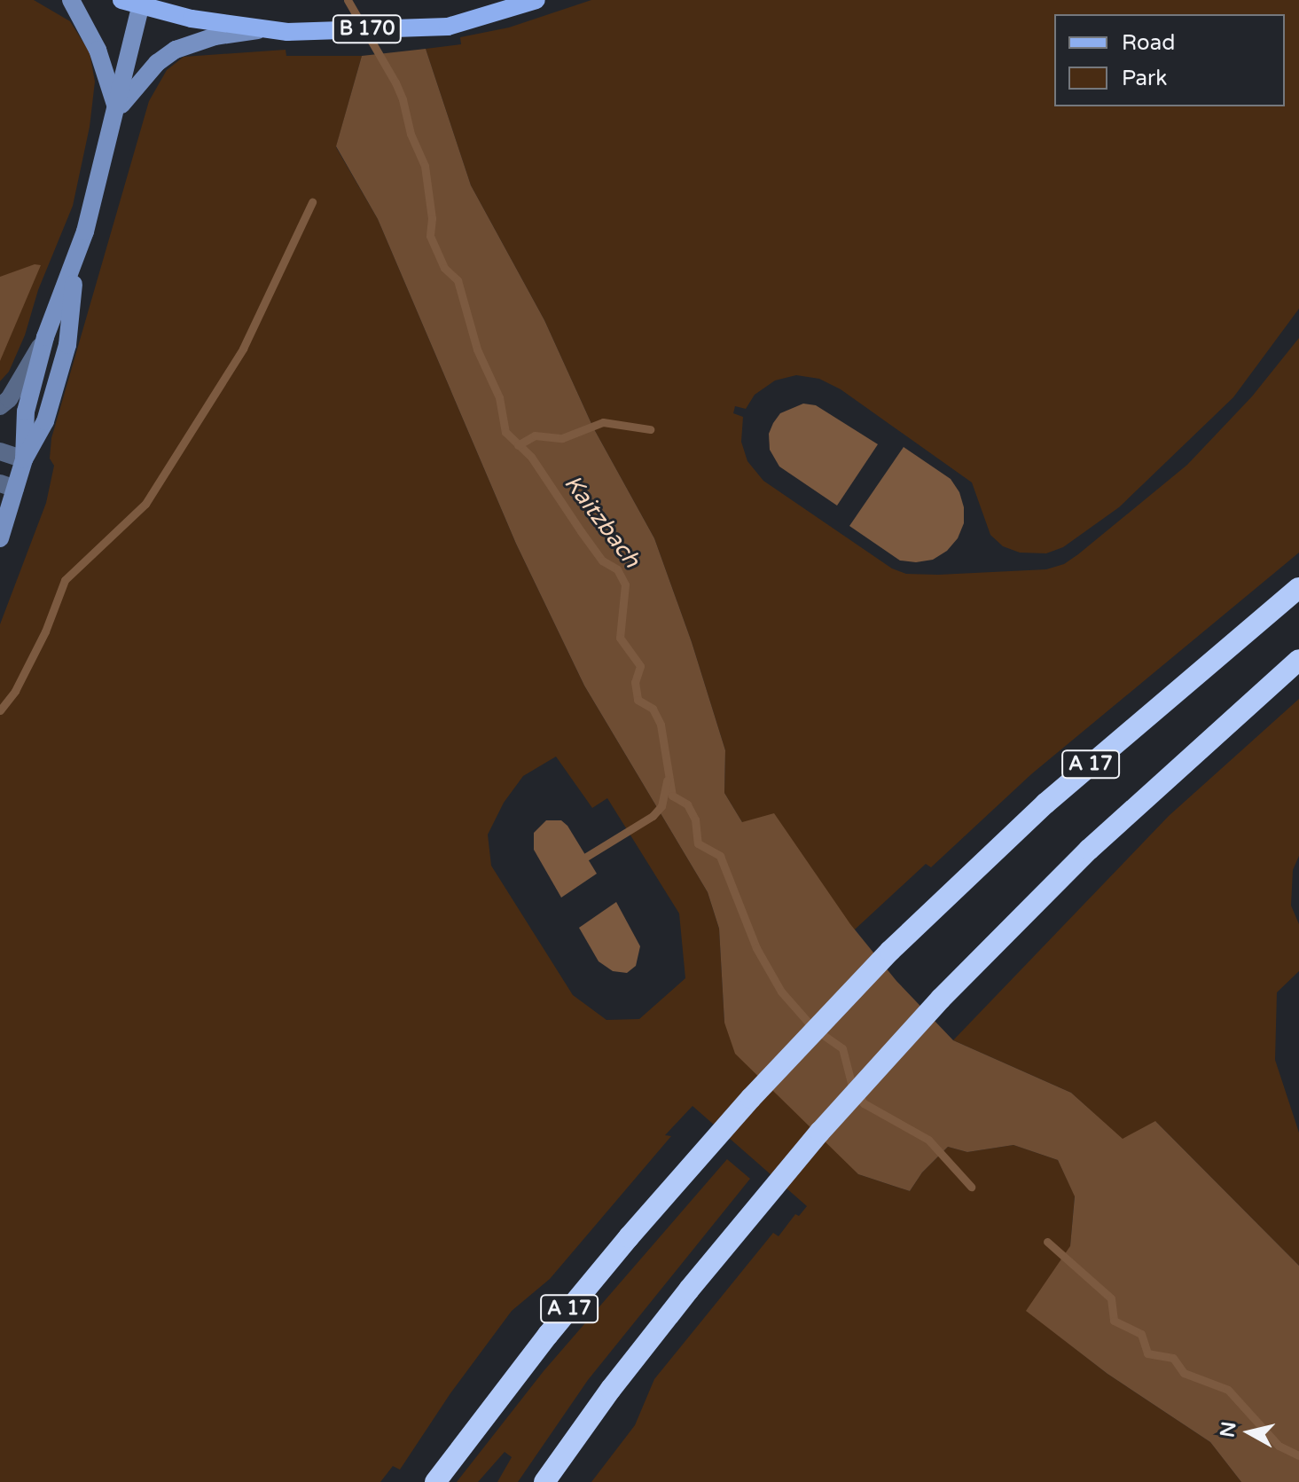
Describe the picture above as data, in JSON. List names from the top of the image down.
{
  "streets": {
    "highway": ["A 17"],
    "main road": ["B 170"]
  },
  "water": ["Kaitzbach"],
  "legend": ["Road", "Park"],
  "north": "left"
}
